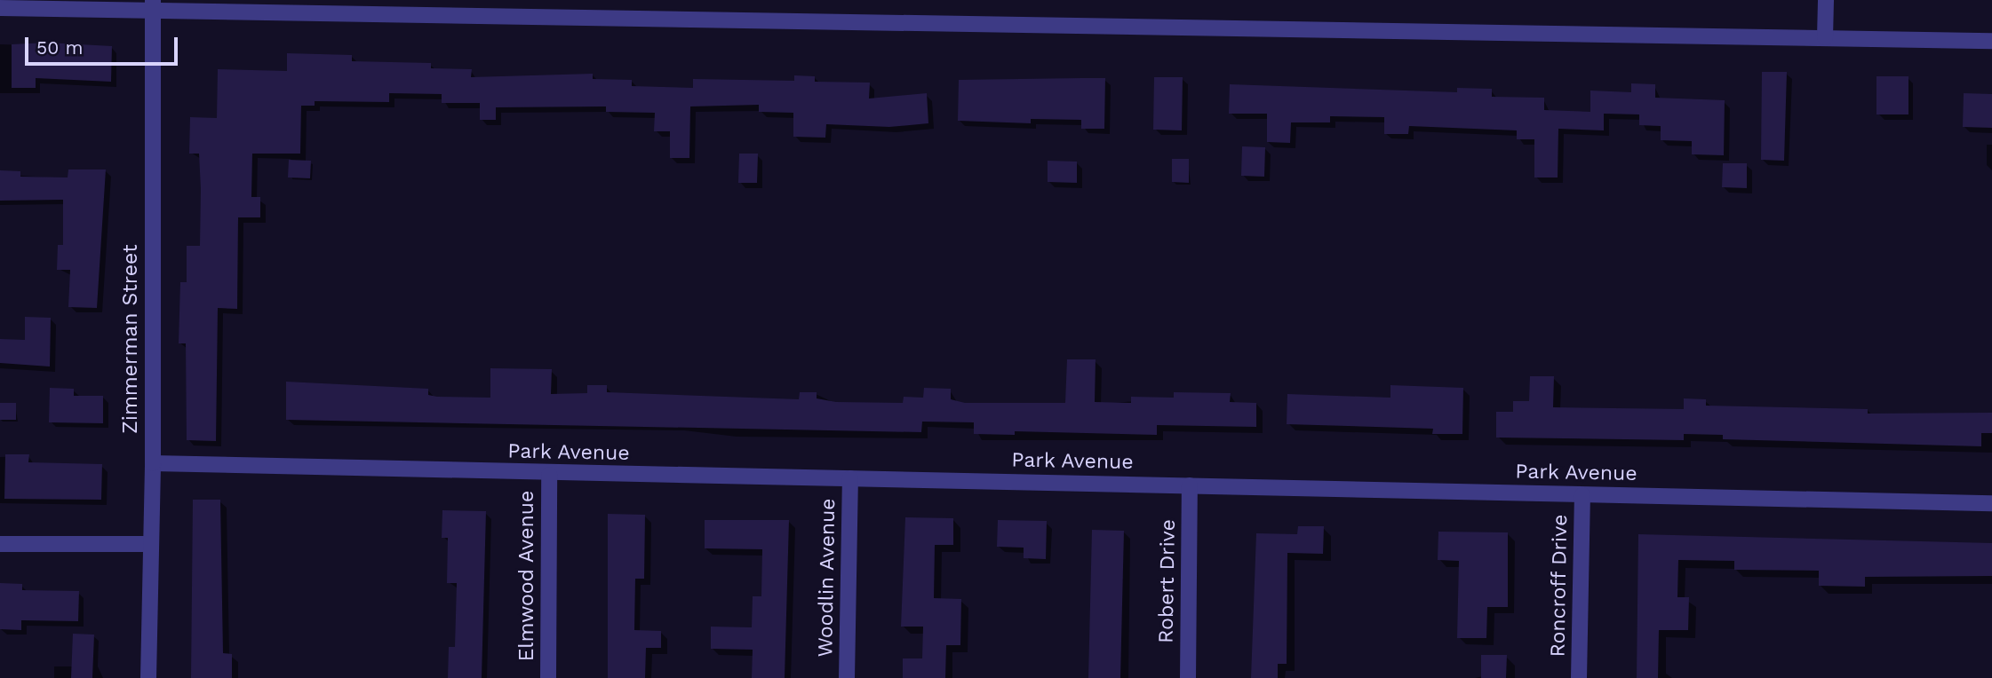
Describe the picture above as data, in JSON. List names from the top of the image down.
{
  "streets": {
    "street": [
      "Zimmerman Street",
      "Park Avenue",
      "Elmwood Avenue",
      "Woodlin Avenue",
      "Robert Drive",
      "Roncroff Drive"
    ]
  },
  "crossings": [
    ["Zimmerman Street", "Park Avenue"],
    ["Park Avenue", "Elmwood Avenue"],
    ["Park Avenue", "Woodlin Avenue"],
    ["Park Avenue", "Robert Drive"],
    ["Park Avenue", "Roncroff Drive"]
  ],
  "scale_bar": "50 m"
}
